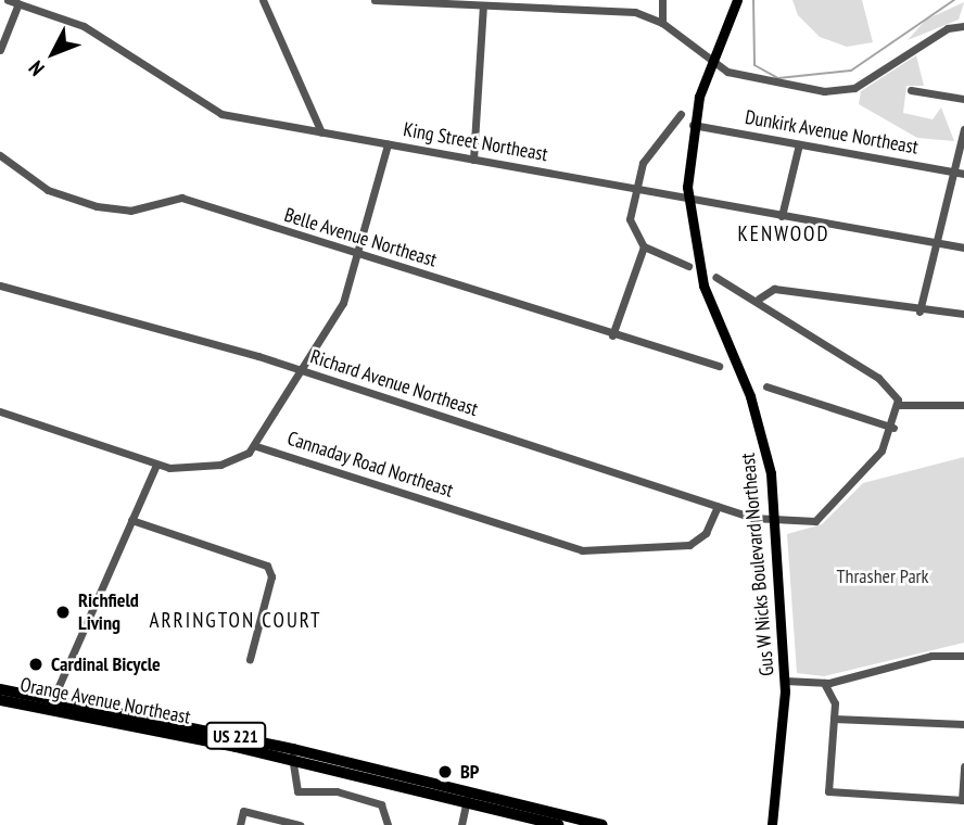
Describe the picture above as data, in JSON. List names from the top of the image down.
{
  "streets": {
    "highway": ["Orange Avenue Northeast", "US 221"],
    "main road": ["Gus W Nicks Boulevard Northeast"],
    "street": [
      "Dunkirk Avenue Northeast",
      "King Street Northeast",
      "Belle Avenue Northeast",
      "Richard Avenue Northeast",
      "Cannaday Road Northeast"
    ]
  },
  "crossings": [
    ["Dunkirk Avenue Northeast", "Gus W Nicks Boulevard Northeast"],
    ["King Street Northeast", "Gus W Nicks Boulevard Northeast"],
    ["Richard Avenue Northeast", "Cannaday Road Northeast"],
    ["Richard Avenue Northeast", "Gus W Nicks Boulevard Northeast"]
  ],
  "districts": ["KENWOOD", "ARRINGTON COURT"],
  "parks": ["Thrasher Park"],
  "places": ["Richfield Living", "Cardinal Bicycle", "BP"],
  "north": "bottom left"
}
